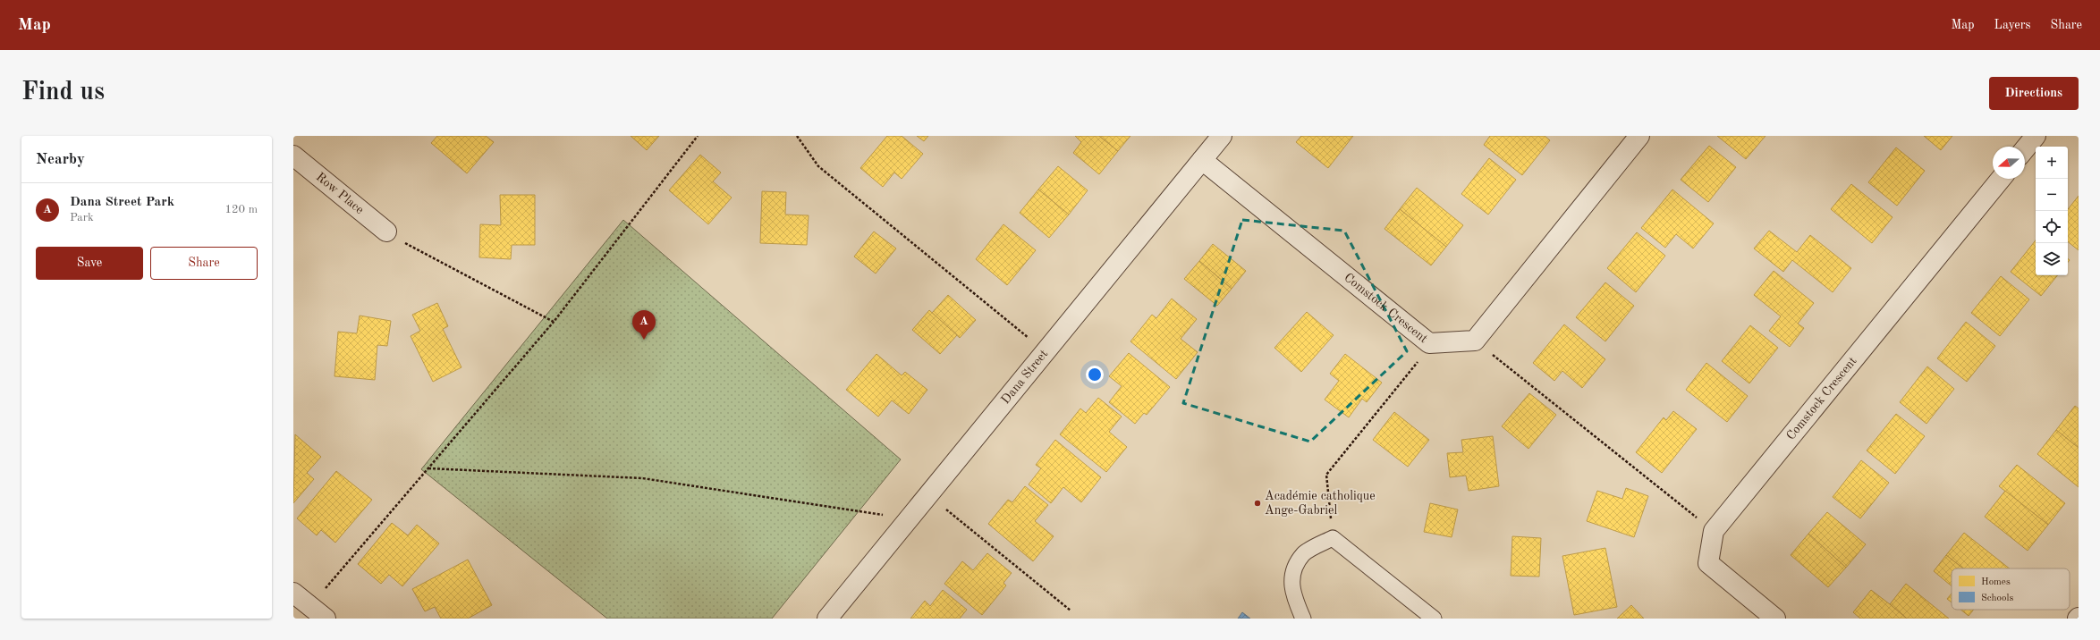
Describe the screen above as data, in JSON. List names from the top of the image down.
{
  "streets": {
    "street": ["Row Place", "Comstock Crescent", "Dana Street"]
  },
  "crossings": [
    ["Comstock Crescent", "Dana Street"]
  ],
  "places": ["Académie catholique Ange-Gabriel"],
  "legend": ["Homes", "Schools"],
  "north": "left",
  "page": {
    "header": "Map",
    "nav": ["Map", "Layers", "Share"],
    "buttons": [
      "Directions",
      ["Save", "Share"]
    ],
    "title": "Find us",
    "heading": "Nearby",
    "map_buttons": ["+", "−"],
    "list": [
      {
        "mark": "A",
        "name": "Dana Street Park",
        "note": "Park",
        "value": "120 m"
      }
    ],
    "pins": "A"
  }
}
